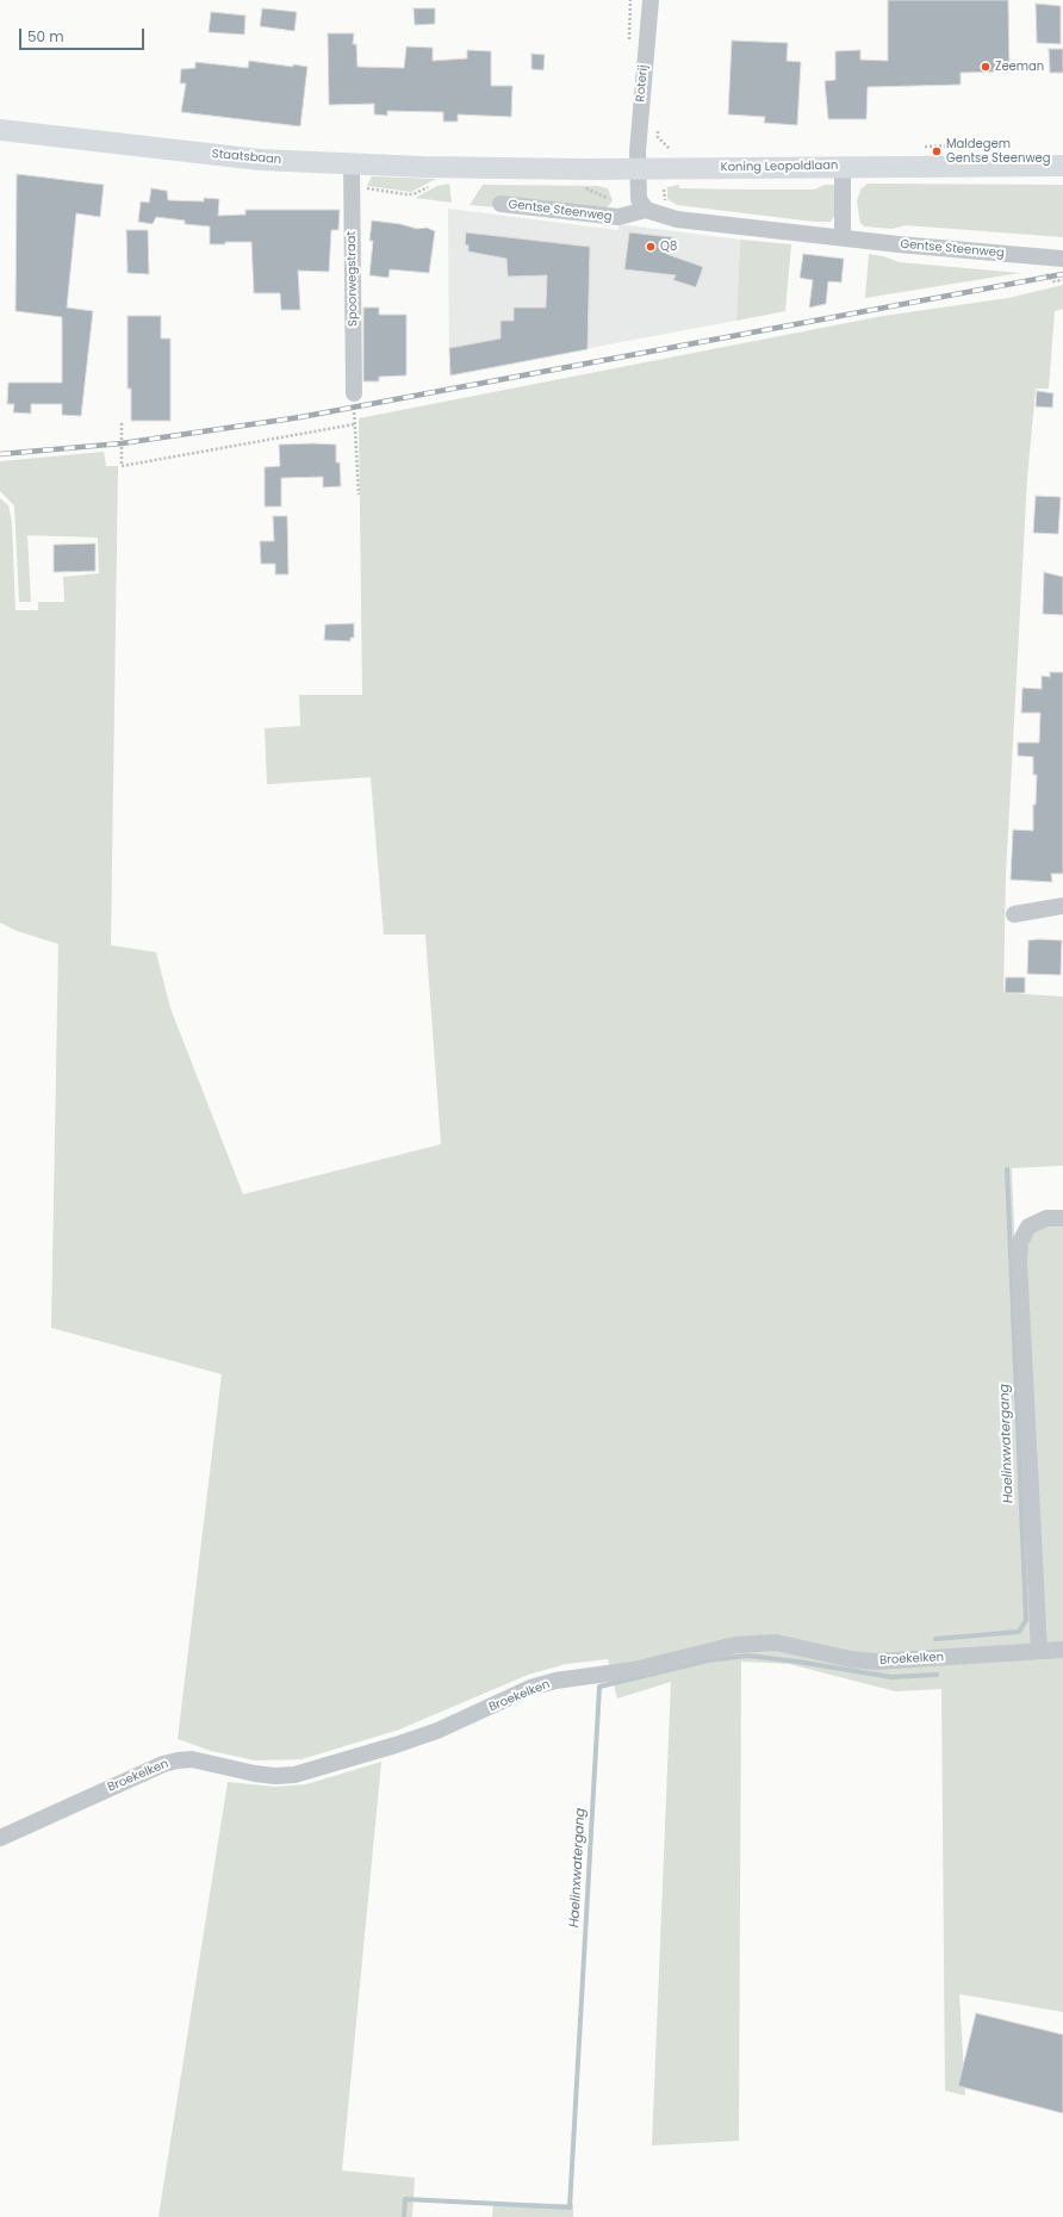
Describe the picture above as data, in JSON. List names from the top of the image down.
{
  "streets": {
    "main road": ["Staatsbaan", "Koning Leopoldlaan"],
    "street": [
      "Roterij",
      "Gentse Steenweg",
      "Spoorwegstraat",
      "Broekelken"
    ]
  },
  "crossings": [
    ["Roterij", "Koning Leopoldlaan"],
    ["Staatsbaan", "Koning Leopoldlaan"],
    ["Staatsbaan", "Spoorwegstraat"]
  ],
  "water": ["Haelinxwatergang"],
  "places": ["Zeeman", "Maldegem Gentse Steenweg", "Q8"],
  "scale_bar": "50 m"
}
